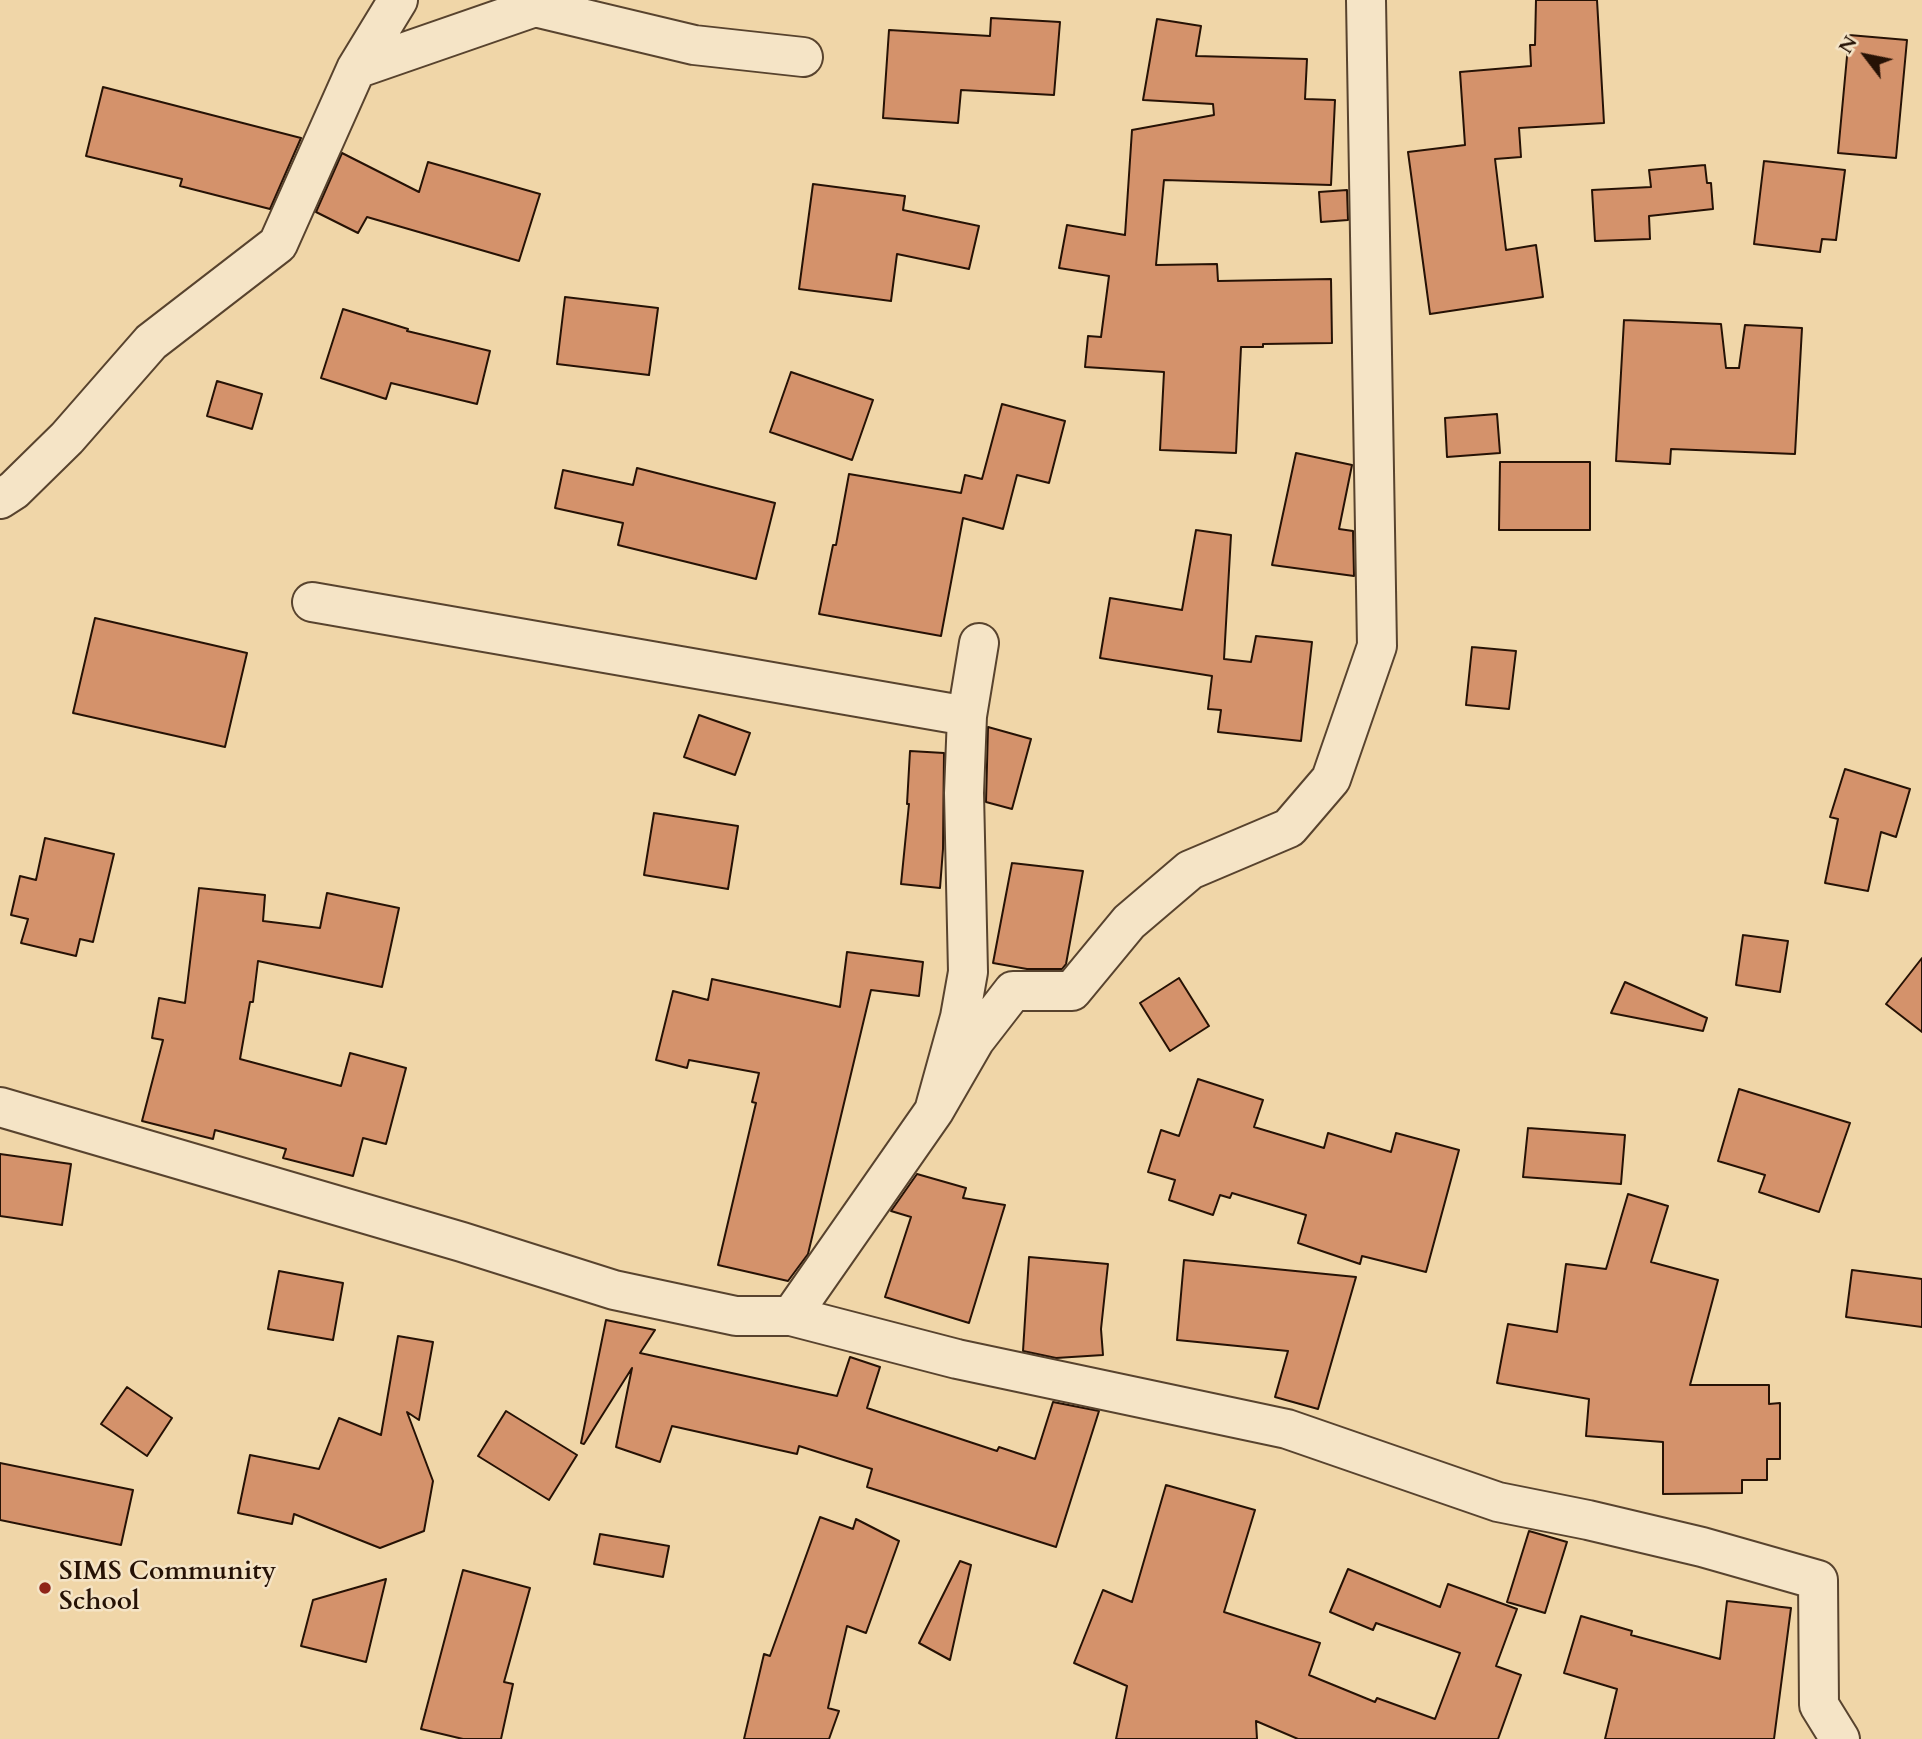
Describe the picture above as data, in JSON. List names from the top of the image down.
{
  "places": ["SIMS Community School"],
  "north": "top left"
}
